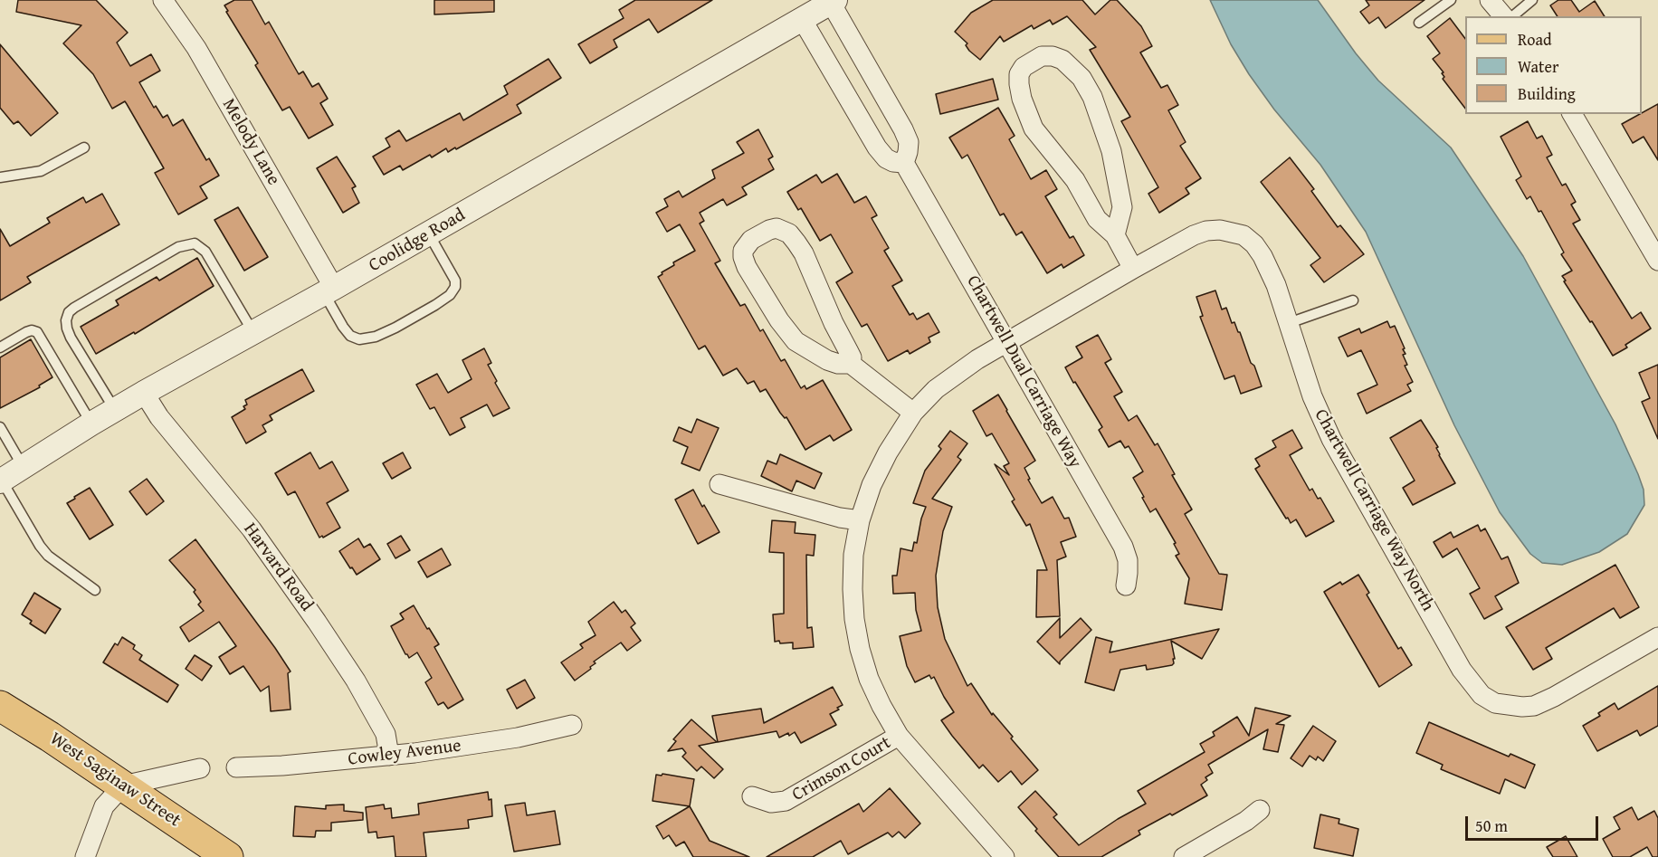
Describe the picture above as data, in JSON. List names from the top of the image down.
{
  "streets": {
    "main road": ["West Saginaw Street"],
    "street": [
      "Melody Lane",
      "Coolidge Road",
      "Chartwell Dual Carriage Way",
      "Chartwell Carriage Way North",
      "Harvard Road",
      "Cowley Avenue",
      "Crimson Court"
    ]
  },
  "crossings": [
    ["Melody Lane", "Coolidge Road"],
    ["Coolidge Road", "Harvard Road"],
    ["Chartwell Dual Carriage Way", "Chartwell Carriage Way North"],
    ["Chartwell Carriage Way North", "Crimson Court"],
    ["Harvard Road", "Cowley Avenue"]
  ],
  "legend": ["Road", "Water", "Building"],
  "scale_bar": "50 m"
}
